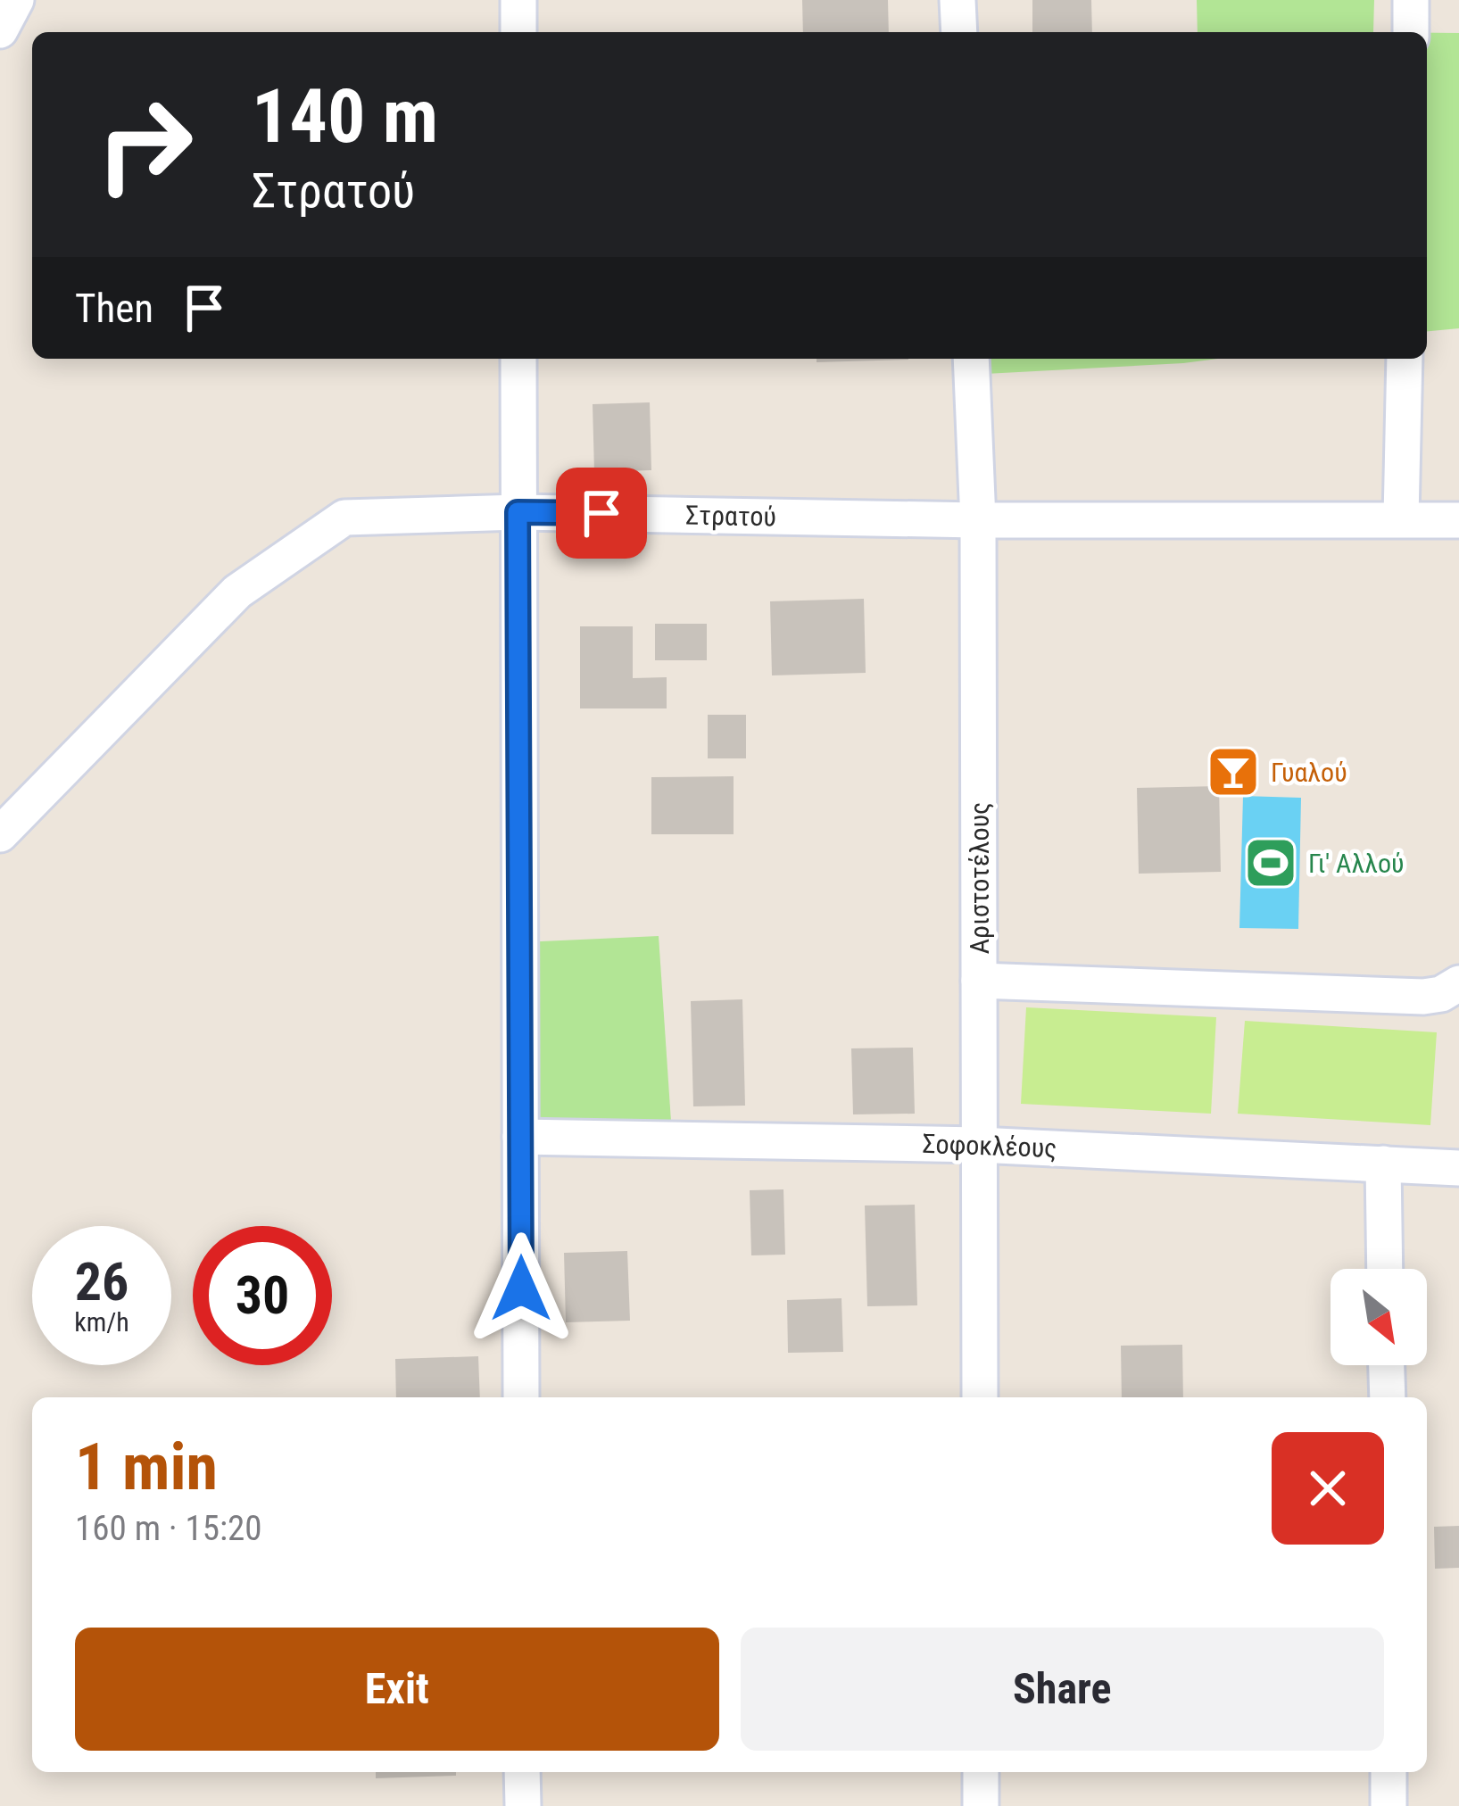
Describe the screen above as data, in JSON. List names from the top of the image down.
{
  "streets": {
    "street": ["Στρατού", "Αριστοτέλους", "Σοφοκλέους"]
  },
  "crossings": [
    ["Στρατού", "Αριστοτέλους"],
    ["Αριστοτέλους", "Σοφοκλέους"]
  ],
  "places": {
    "bar": ["Γυαλού"],
    "sports": ["Γι' Αλλού"]
  },
  "north": "bottom right",
  "page": {
    "turn": ["140 m", "Στρατού"],
    "then": "Then",
    "speed": "26 km/h",
    "limit": "30",
    "heading": ["1 min", "160 m · 15:20"],
    "buttons": ["Exit", "Share"]
  }
}
